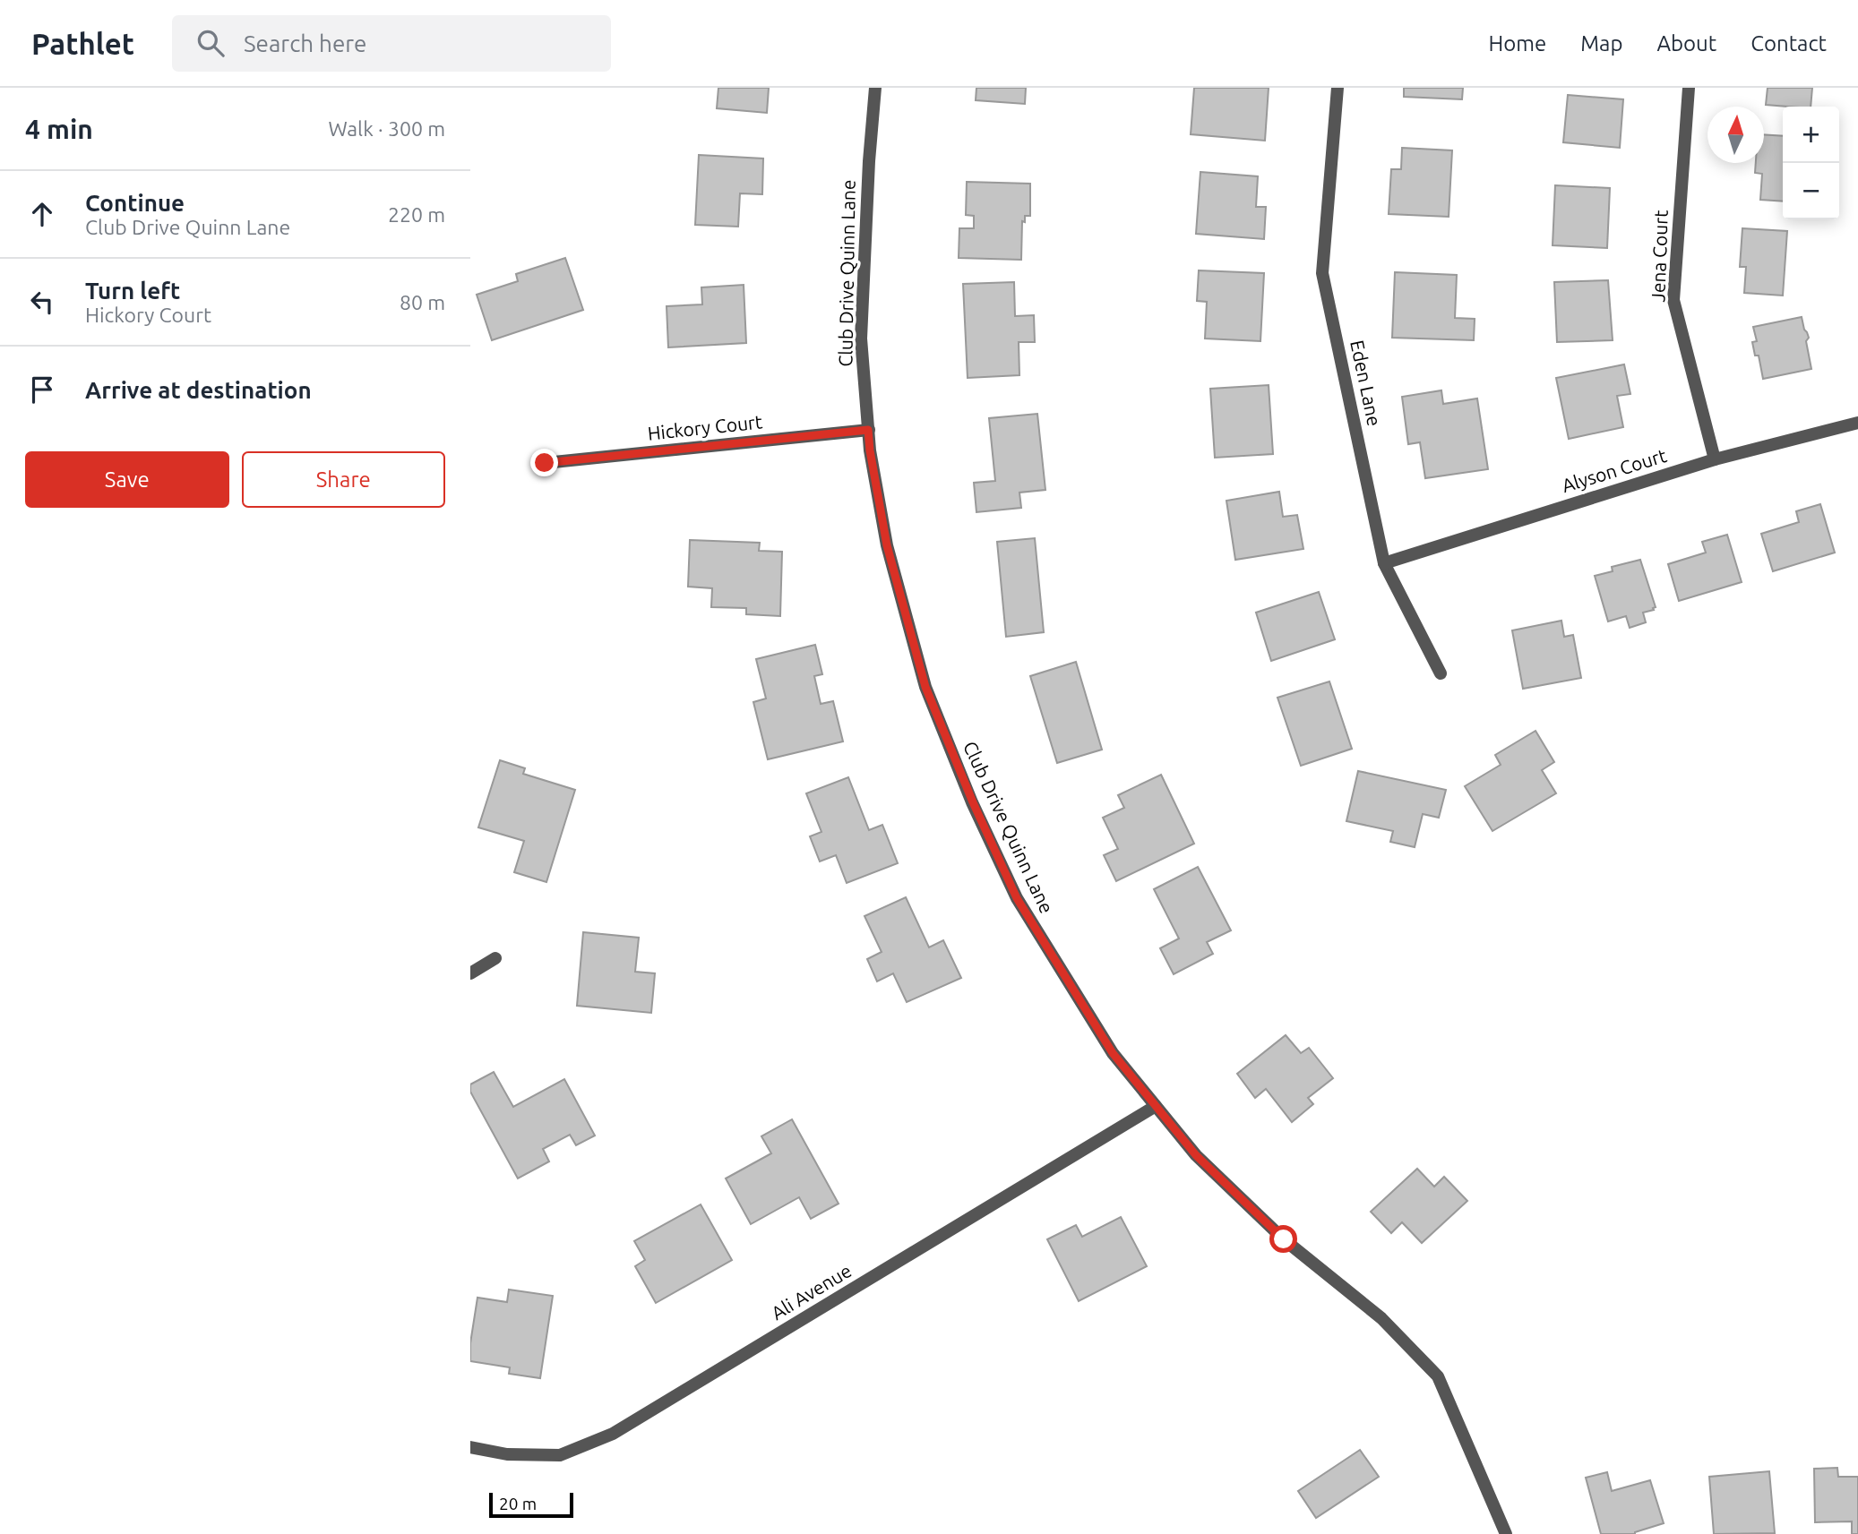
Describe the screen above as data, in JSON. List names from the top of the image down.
{
  "streets": {
    "street": [
      "Jena Court",
      "Club Drive Quinn Lane",
      "Eden Lane",
      "Hickory Court",
      "Alyson Court",
      "Ali Avenue"
    ]
  },
  "crossings": [
    ["Jena Court", "Alyson Court"],
    ["Club Drive Quinn Lane", "Hickory Court"],
    ["Club Drive Quinn Lane", "Ali Avenue"],
    ["Eden Lane", "Alyson Court"]
  ],
  "scale_bar": "20 m",
  "north": "top",
  "page": {
    "header": "Pathlet",
    "search": "Search here",
    "nav": [
      "Home",
      "Map",
      "About",
      "Contact"
    ],
    "heading": ["4 min", "Walk · 300 m"],
    "map_buttons": ["+", "−"],
    "list": [
      ["Continue", "Club Drive Quinn Lane", "220 m"],
      ["Turn left", "Hickory Court", "80 m"],
      "Arrive at destination"
    ],
    "buttons": ["Save", "Share"],
    "scale": "20 m"
  }
}
